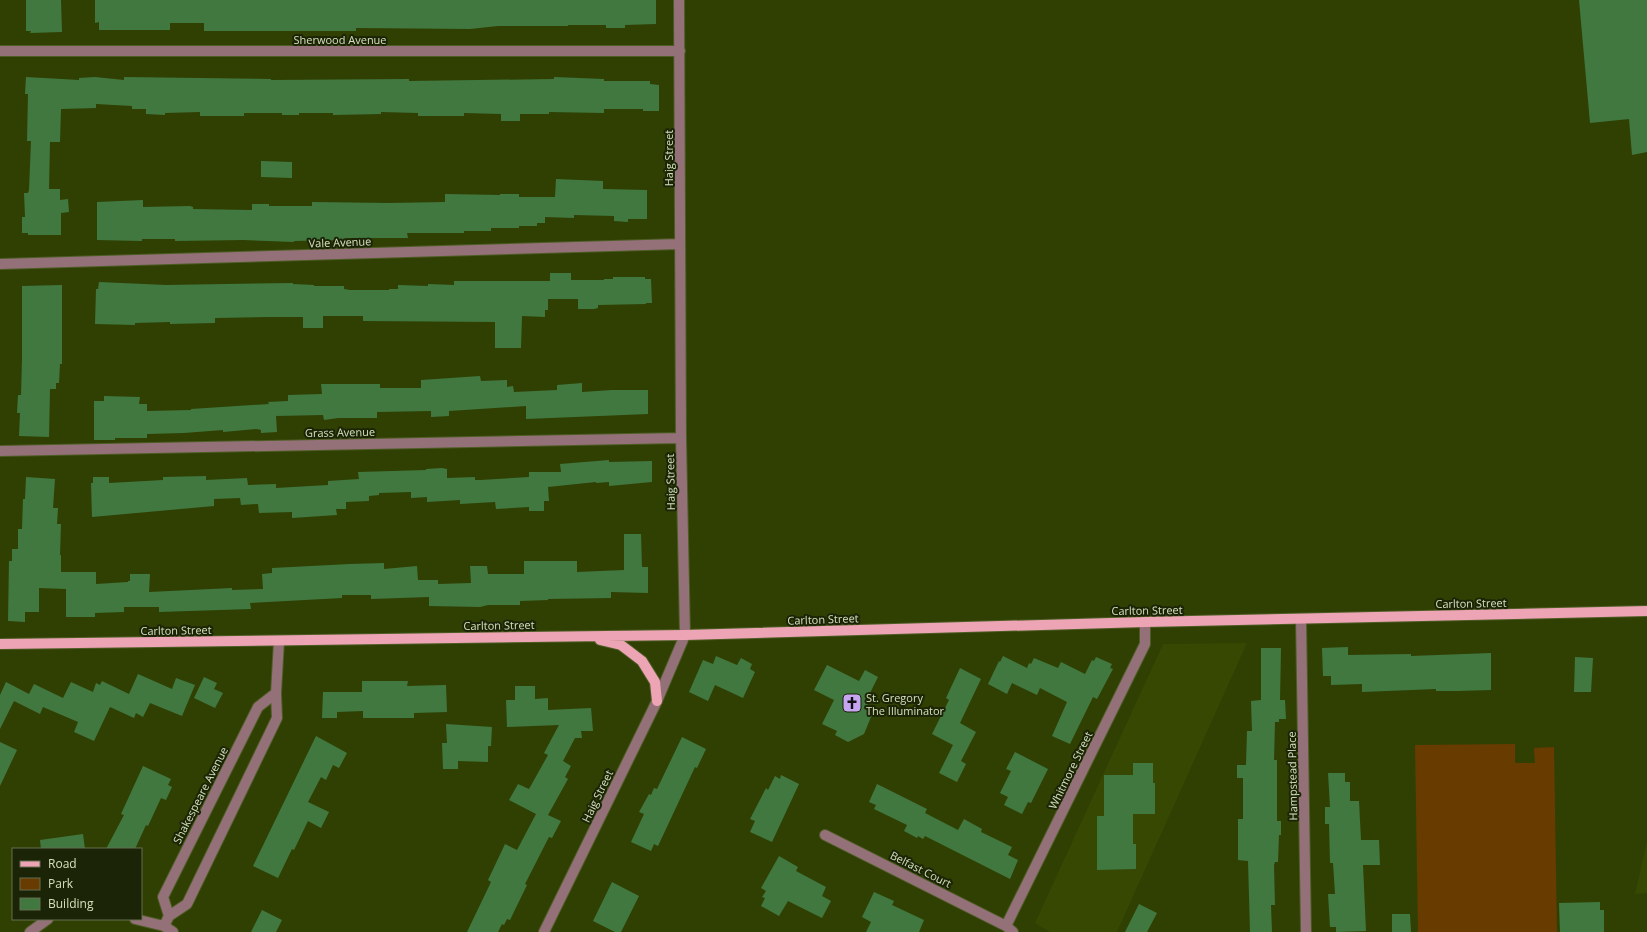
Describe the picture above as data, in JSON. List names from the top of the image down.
{
  "streets": {
    "main road": ["Carlton Street"],
    "street": [
      "Sherwood Avenue",
      "Haig Street",
      "Vale Avenue",
      "Grass Avenue",
      "Whitmore Street",
      "Hampstead Place",
      "Shakespeare Avenue",
      "Belfast Court"
    ]
  },
  "crossings": [
    ["Sherwood Avenue", "Haig Street"],
    ["Haig Street", "Vale Avenue"],
    ["Haig Street", "Grass Avenue"],
    ["Haig Street", "Carlton Street"],
    ["Carlton Street", "Whitmore Street"],
    ["Carlton Street", "Hampstead Place"],
    ["Whitmore Street", "Belfast Court"]
  ],
  "places": {
    "church": ["St. Gregory The Illuminator"]
  },
  "legend": ["Road", "Park", "Building"]
}
